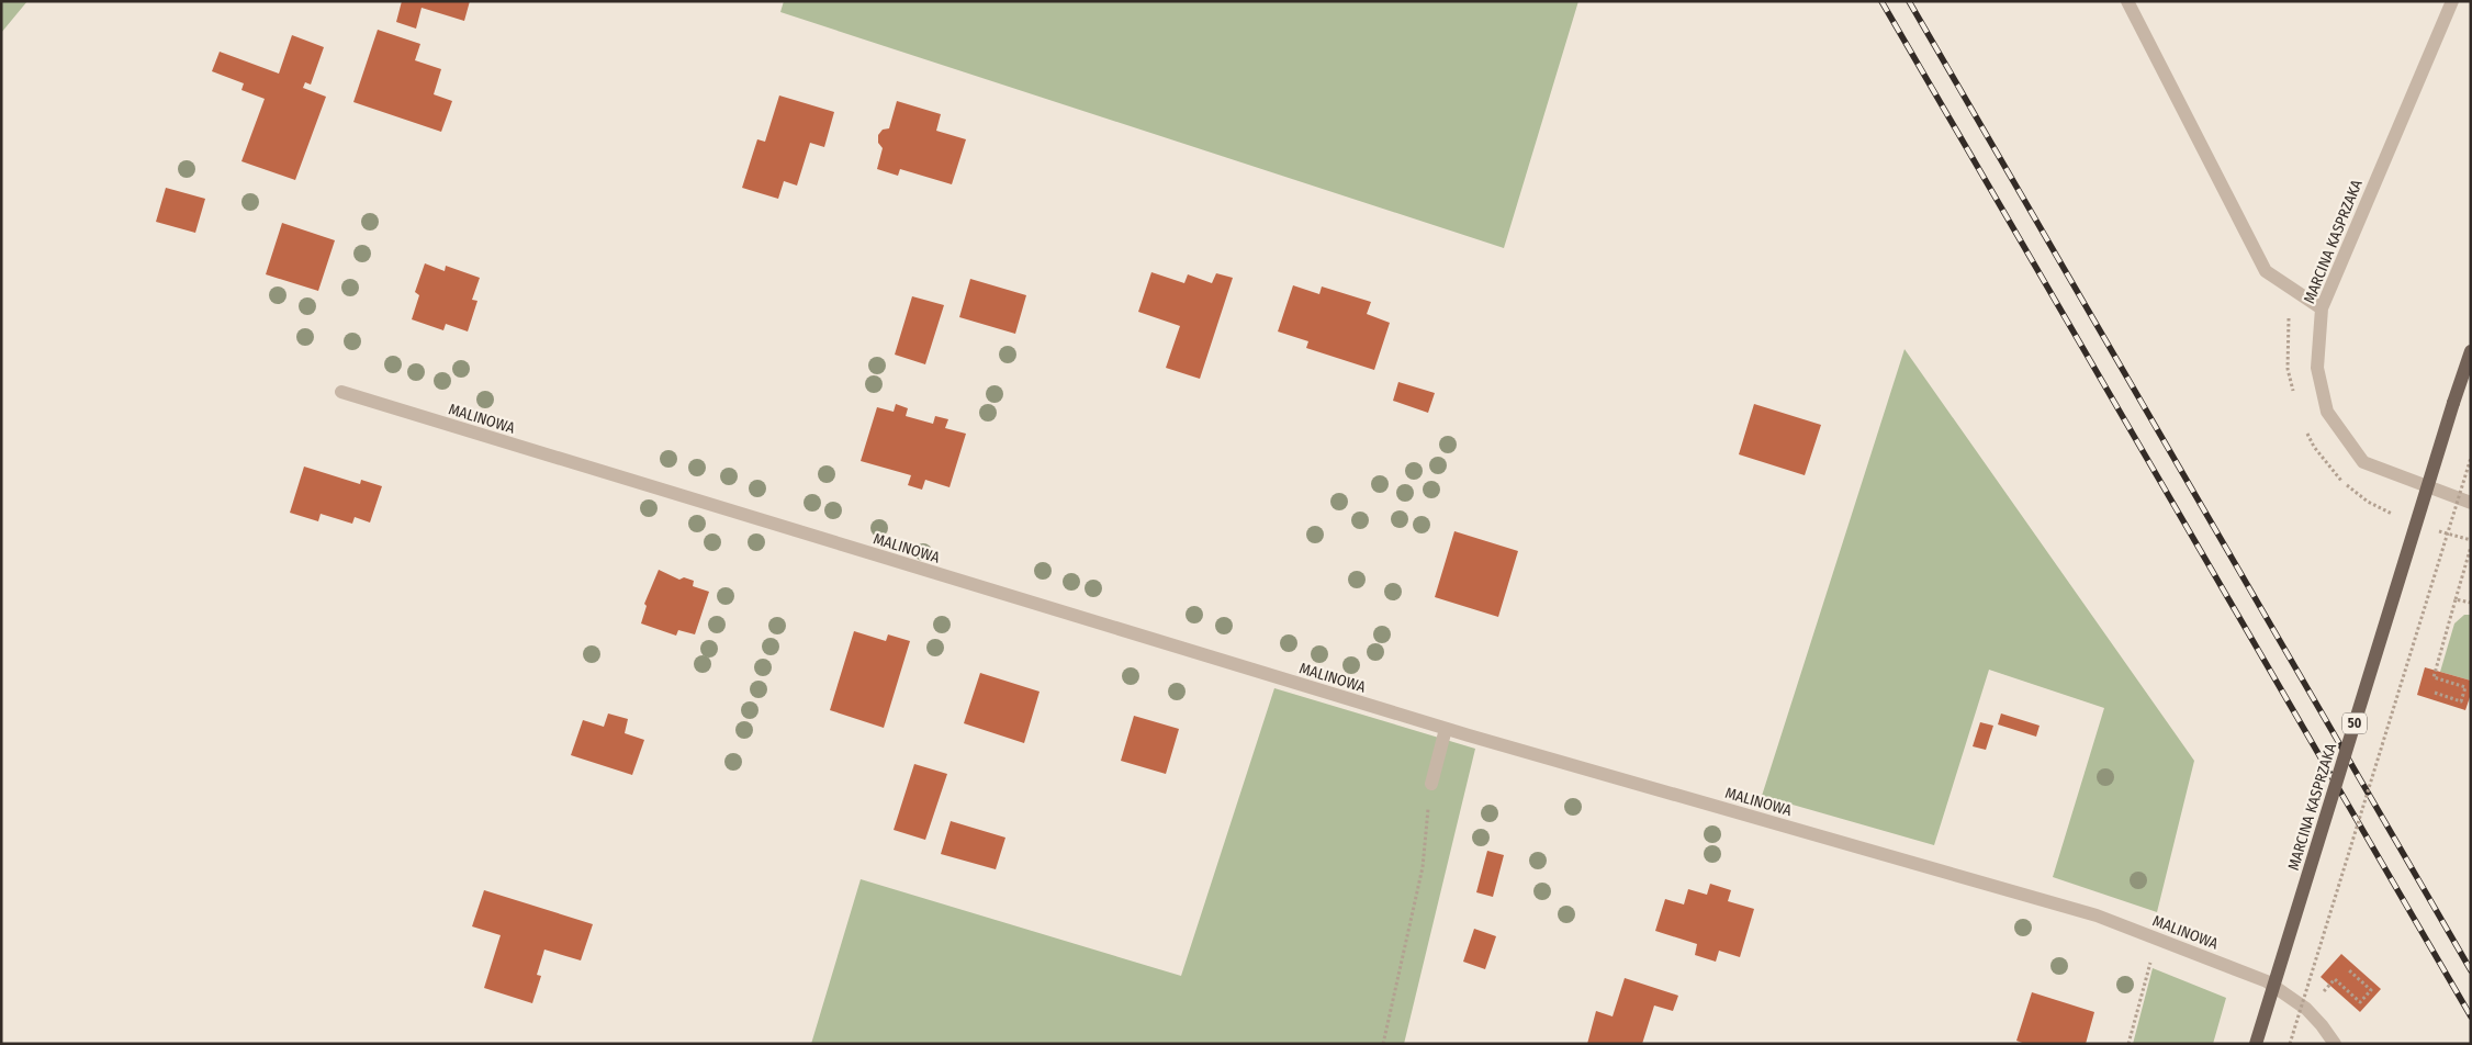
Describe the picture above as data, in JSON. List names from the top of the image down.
{
  "streets": {
    "main road": ["MARCINA KASPRZAKA", "50"],
    "street": ["MALINOWA"]
  }
}
